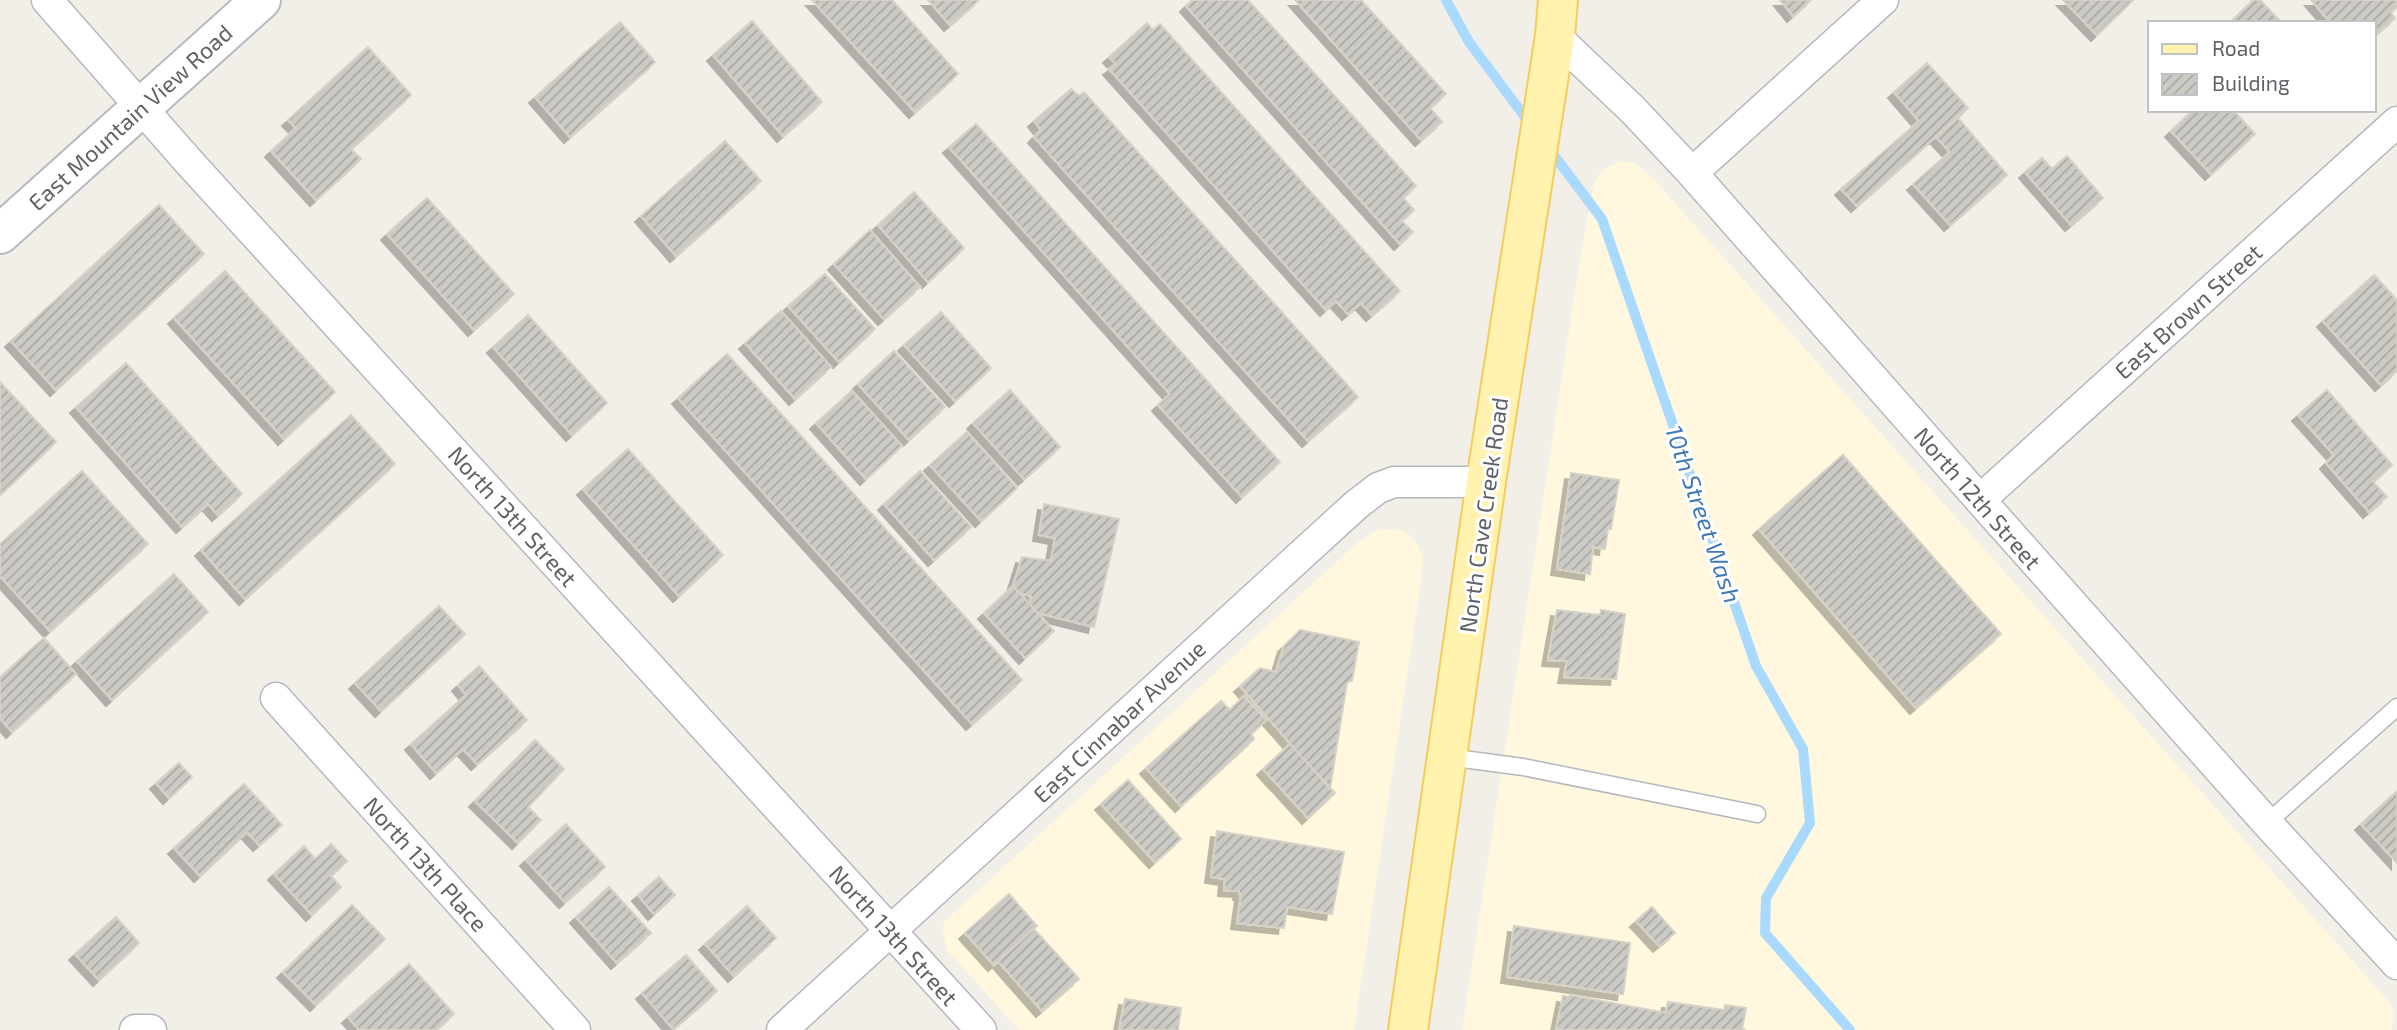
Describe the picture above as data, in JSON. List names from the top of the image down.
{
  "streets": {
    "main road": ["North Cave Creek Road"],
    "street": [
      "East Mountain View Road",
      "East Brown Street",
      "North 12th Street",
      "North 13th Street",
      "East Cinnabar Avenue",
      "North 13th Place"
    ]
  },
  "crossings": [
    ["East Mountain View Road", "North 13th Street"],
    ["East Brown Street", "North 12th Street"],
    ["North 12th Street", "North Cave Creek Road"],
    ["North Cave Creek Road", "East Cinnabar Avenue"],
    ["North 13th Street", "East Cinnabar Avenue"]
  ],
  "water": ["10th Street Wash"],
  "legend": ["Road", "Building"]
}
